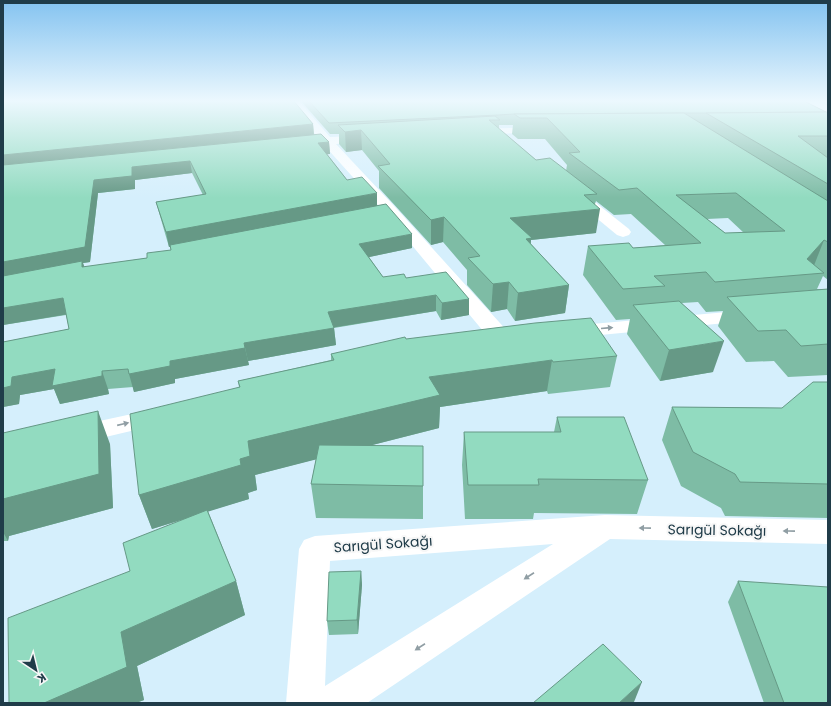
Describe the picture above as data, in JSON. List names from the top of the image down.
{
  "streets": {
    "street": ["Sarıgül Sokağı"]
  },
  "north": "bottom right"
}
